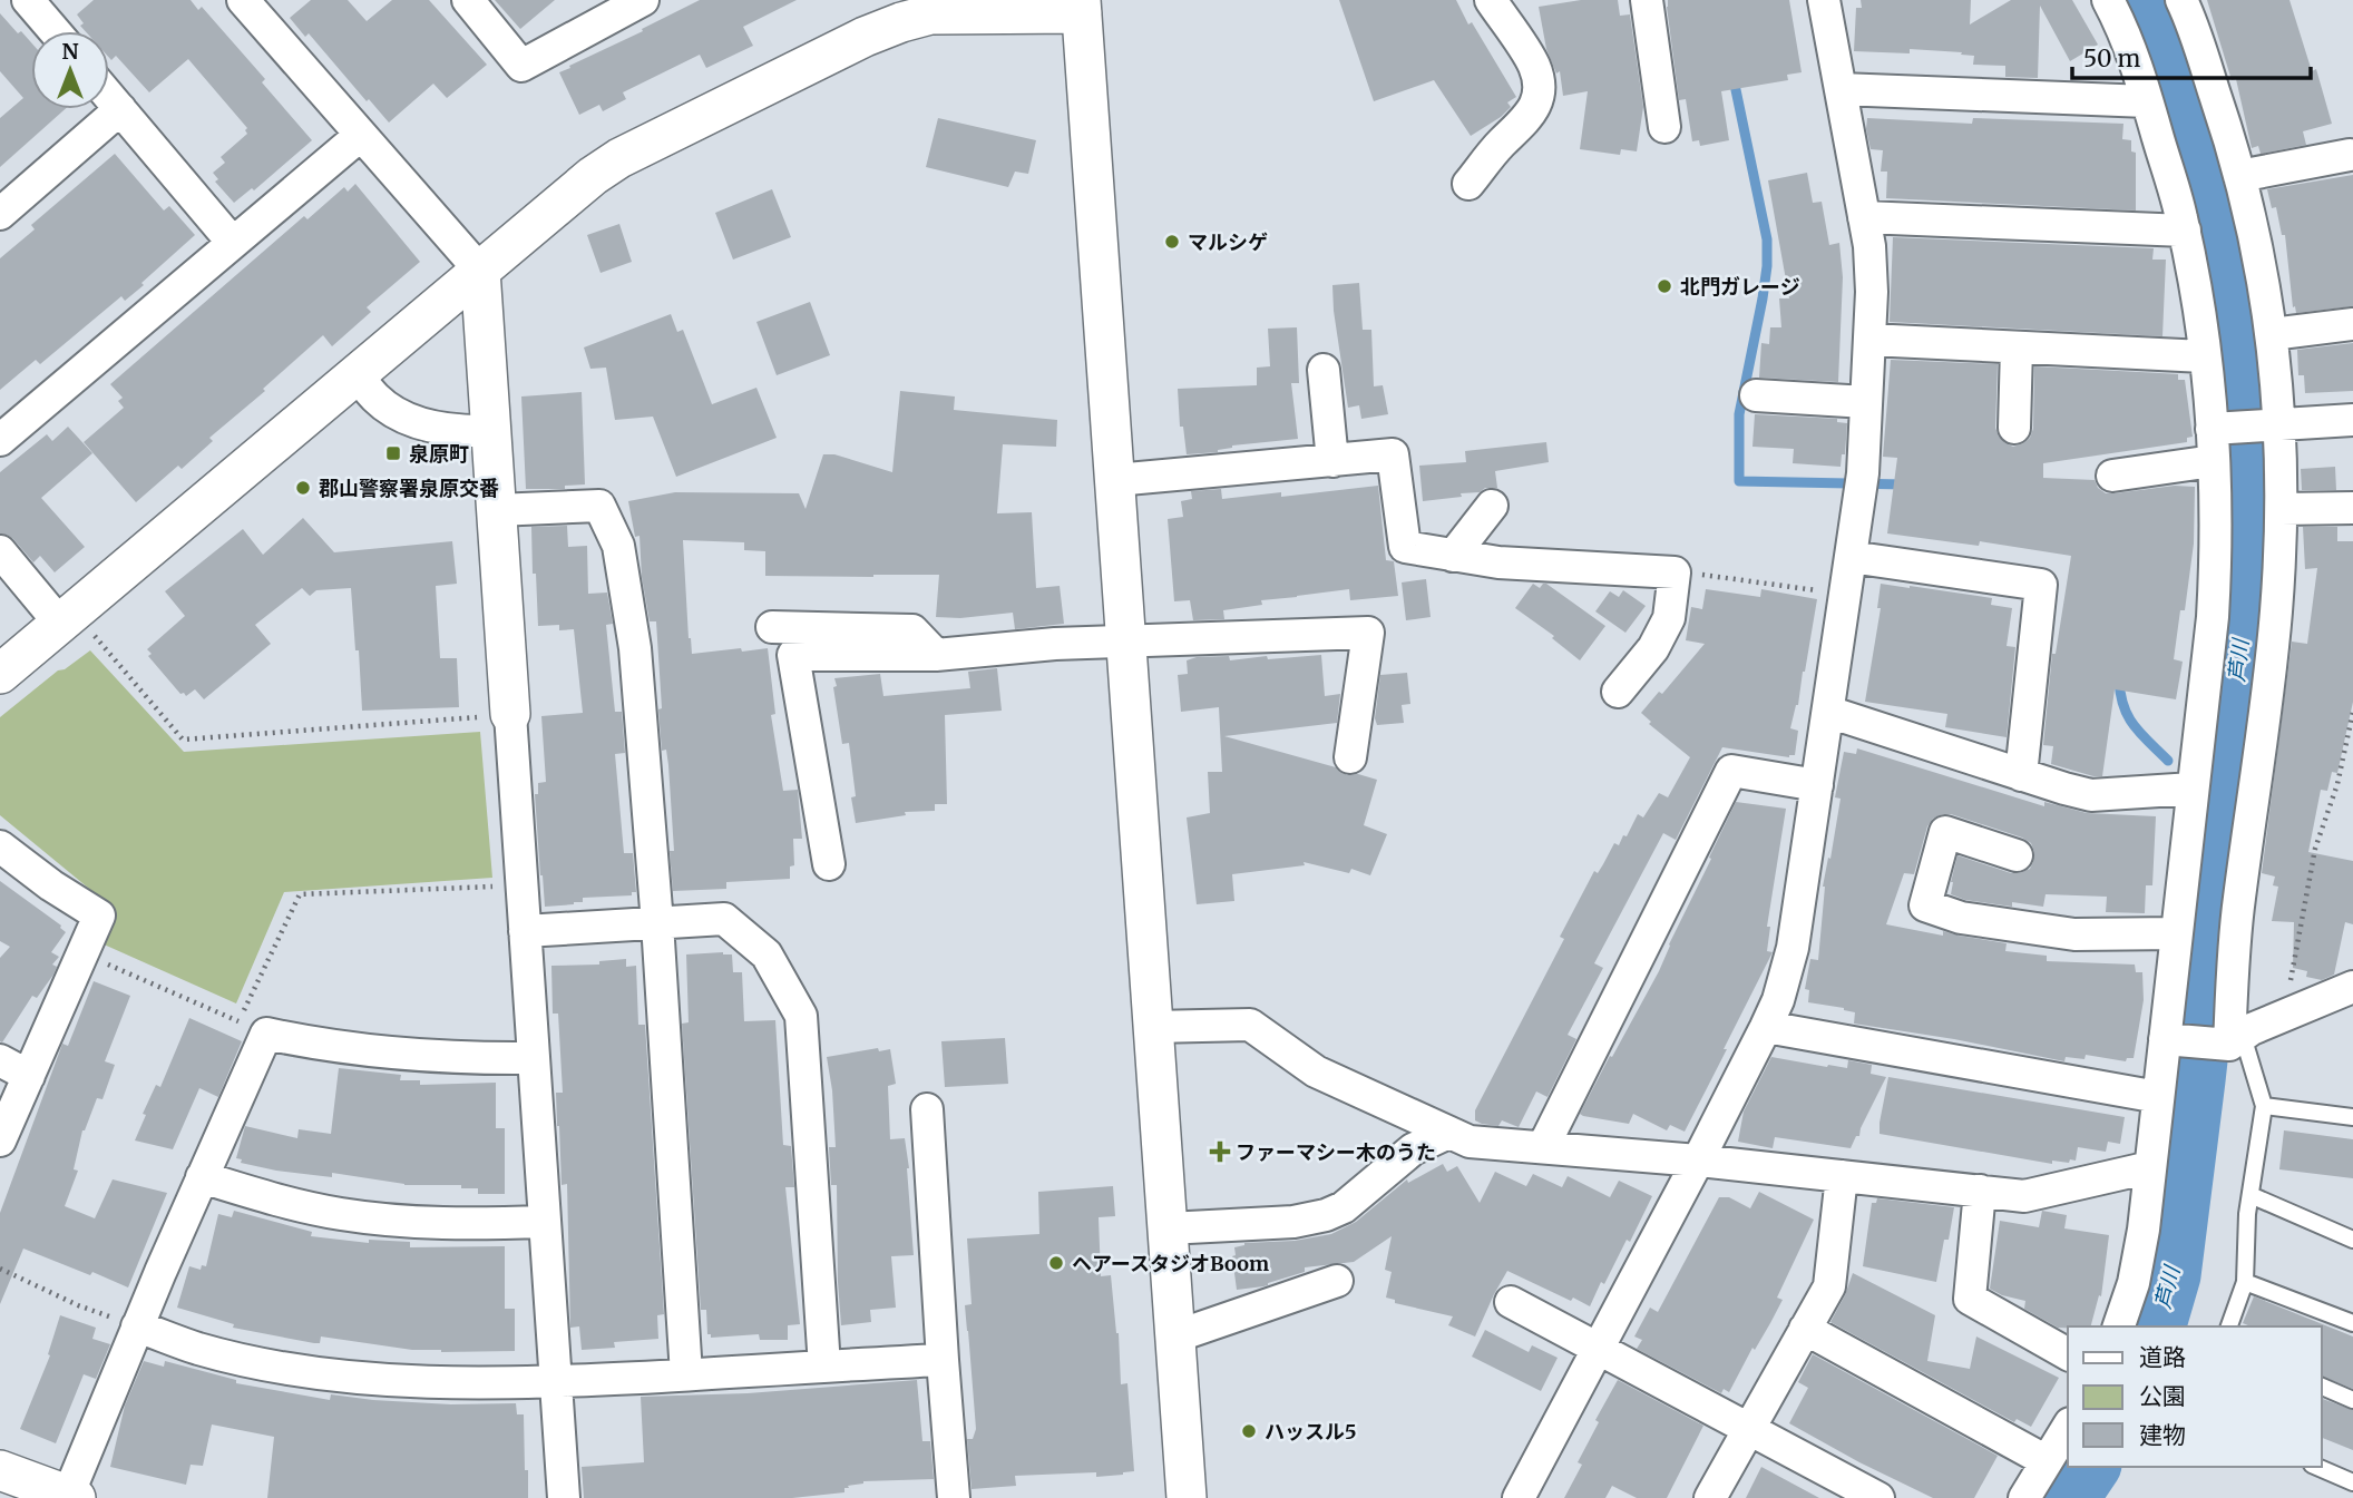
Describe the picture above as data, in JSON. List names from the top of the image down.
{
  "water": ["芦川"],
  "places": {
    "other": [
      "マルシゲ",
      "北門ガレージ",
      "郡山警察署泉原交番",
      "ヘアースタジオBoom",
      "ハッスル5"
    ],
    "transit": ["泉原町"],
    "health": ["ファーマシー木のうた"]
  },
  "legend": ["道路", "公園", "建物"],
  "scale_bar": "50 m",
  "north": "top"
}
